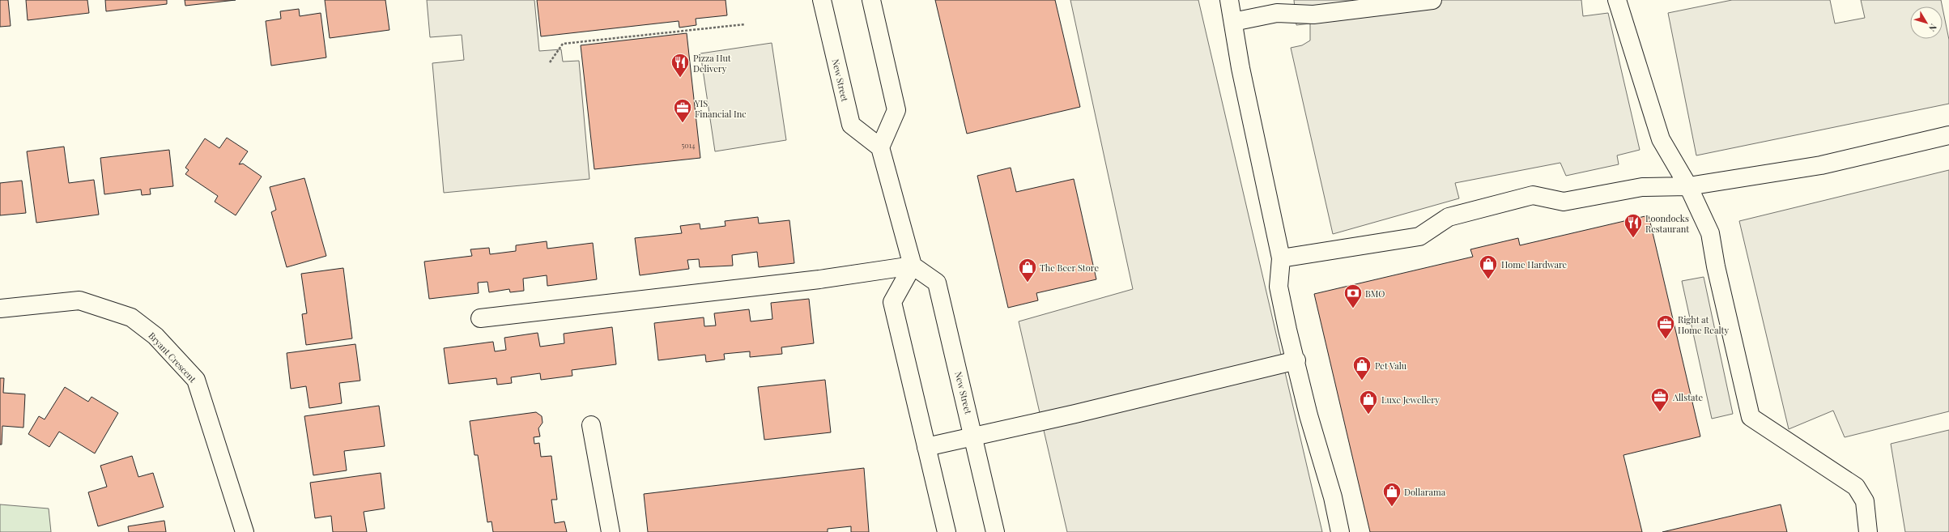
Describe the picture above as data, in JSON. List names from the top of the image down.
{
  "streets": {
    "main road": ["New Street", "Bryant Crescent"]
  },
  "places": {
    "restaurant": ["Pizza Hut Delivery", "Loondocks Restaurant"],
    "office": ["YIS Financial Inc", "Right at Home Realty", "Allstate"],
    "shop": [
      "Home Hardware",
      "The Beer Store",
      "Pet Valu",
      "Luxe Jewellery",
      "Dollarama"
    ],
    "bank": ["BMO"]
  },
  "house_numbers": ["5014"],
  "north": "bottom right"
}
